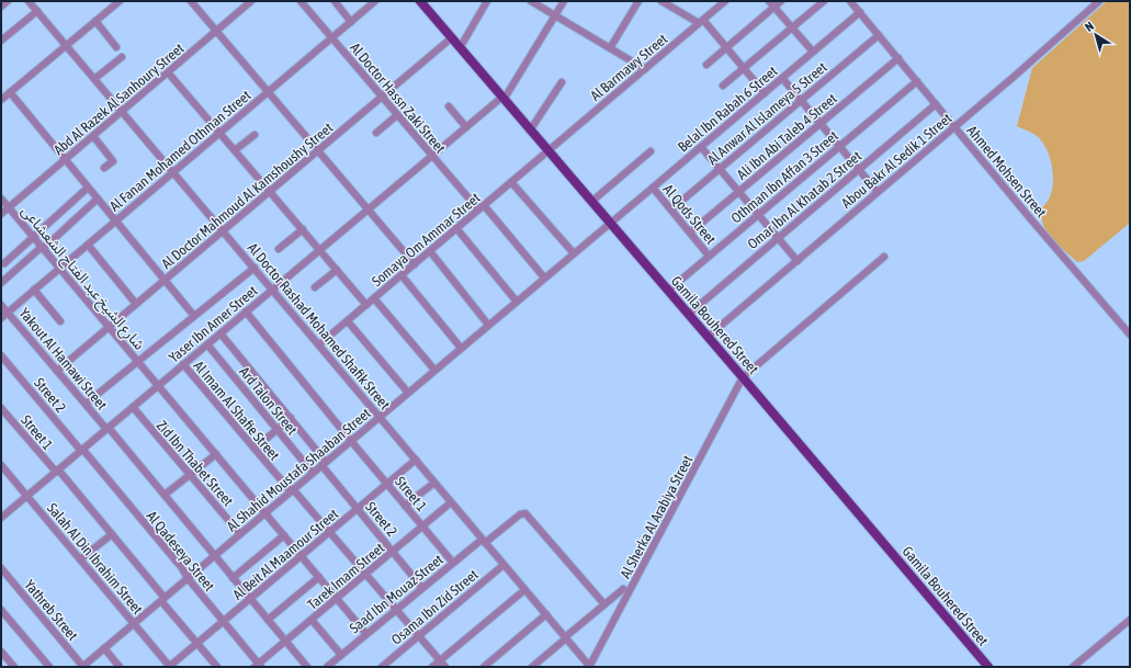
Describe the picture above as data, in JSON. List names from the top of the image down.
{
  "streets": {
    "main road": ["Gamila Bouhered Street"],
    "street": [
      "Al Barmawy Street",
      "Al Doctor Hassn Zaki Street",
      "Abd Al Razek Al Sanhoury Street",
      "Belal Ibn Rabah 6 Street",
      "Al Anwar Al Islameya 5 Street",
      "Ali Ibn Abi Taleb 4 Street",
      "Al Fanan Mohamed Othman Street",
      "Abou Bakr Al Sedik 1 Street",
      "Ahmed Mohsen Street",
      "Othman Ibn Affan 3 Street",
      "Al Doctor Mahmoud Al Kamshoushy Street",
      "Omar Ibn Al Khatab 2 Street",
      "Al Qods Street",
      "Somaya Om Ammar Street",
      "شارع الشيخ عبد الفتاح الشعشاعى",
      "Yaser Ibn Amer Street",
      "Al Doctor Rashad Mohamed Shafik Street",
      "Yakout Al Hamawi Street",
      "Street 2",
      "Ard Talon Street",
      "Al Imam Al Shafie Street",
      "Street 1",
      "Zid Ibn Thabet Street",
      "Al Shahid Moustafa Shaaban Street",
      "Al Sherka Al Arabiya Street",
      "Al Qadeseya Street",
      "Al Beit Al Maamour Street",
      "Salah Al Din Ibrahim Street",
      "Tarek Imam Street",
      "Saad Ibn Mouaz Street",
      "Osama Ibn Zid Street",
      "Yathreb Street"
    ]
  },
  "crossings": [
    ["Al Barmawy Street", "Somaya Om Ammar Street"],
    ["Al Barmawy Street", "Gamila Bouhered Street"],
    ["Al Doctor Hassn Zaki Street", "Al Fanan Mohamed Othman Street"],
    ["Al Doctor Hassn Zaki Street", "Al Doctor Mahmoud Al Kamshoushy Street"],
    ["Al Doctor Hassn Zaki Street", "Somaya Om Ammar Street"],
    ["Al Doctor Hassn Zaki Street", "Yaser Ibn Amer Street"],
    ["Al Doctor Hassn Zaki Street", "Al Shahid Moustafa Shaaban Street"],
    ["Abd Al Razek Al Sanhoury Street", "شارع الشيخ عبد الفتاح الشعشاعى"],
    ["Abd Al Razek Al Sanhoury Street", "Al Doctor Rashad Mohamed Shafik Street"],
    ["Belal Ibn Rabah 6 Street", "Ahmed Mohsen Street"],
    ["Belal Ibn Rabah 6 Street", "Al Qods Street"],
    ["Belal Ibn Rabah 6 Street", "Gamila Bouhered Street"],
    ["Belal Ibn Rabah 6 Street", "Al Shahid Moustafa Shaaban Street"],
    ["Al Anwar Al Islameya 5 Street", "Ahmed Mohsen Street"],
    ["Al Anwar Al Islameya 5 Street", "Al Qods Street"],
    ["Ali Ibn Abi Taleb 4 Street", "Ahmed Mohsen Street"],
    ["Ali Ibn Abi Taleb 4 Street", "Al Qods Street"],
    ["Al Fanan Mohamed Othman Street", "شارع الشيخ عبد الفتاح الشعشاعى"],
    ["Al Fanan Mohamed Othman Street", "Al Doctor Rashad Mohamed Shafik Street"],
    ["Al Fanan Mohamed Othman Street", "Yakout Al Hamawi Street"],
    ["Abou Bakr Al Sedik 1 Street", "Ahmed Mohsen Street"],
    ["Abou Bakr Al Sedik 1 Street", "Gamila Bouhered Street"],
    ["Ahmed Mohsen Street", "Othman Ibn Affan 3 Street"],
    ["Ahmed Mohsen Street", "Omar Ibn Al Khatab 2 Street"],
    ["Othman Ibn Affan 3 Street", "Al Qods Street"],
    ["Othman Ibn Affan 3 Street", "Gamila Bouhered Street"],
    ["Al Doctor Mahmoud Al Kamshoushy Street", "شارع الشيخ عبد الفتاح الشعشاعى"],
    ["Al Doctor Mahmoud Al Kamshoushy Street", "Gamila Bouhered Street"],
    ["Al Doctor Mahmoud Al Kamshoushy Street", "Al Doctor Rashad Mohamed Shafik Street"],
    ["Al Doctor Mahmoud Al Kamshoushy Street", "Yakout Al Hamawi Street"],
    ["Omar Ibn Al Khatab 2 Street", "Gamila Bouhered Street"],
    ["Somaya Om Ammar Street", "Gamila Bouhered Street"],
    ["Somaya Om Ammar Street", "Al Doctor Rashad Mohamed Shafik Street"],
    ["شارع الشيخ عبد الفتاح الشعشاعى", "Yaser Ibn Amer Street"],
    ["شارع الشيخ عبد الفتاح الشعشاعى", "Al Shahid Moustafa Shaaban Street"],
    ["شارع الشيخ عبد الفتاح الشعشاعى", "Al Beit Al Maamour Street"],
    ["شارع الشيخ عبد الفتاح الشعشاعى", "Tarek Imam Street"],
    ["شارع الشيخ عبد الفتاح الشعشاعى", "Saad Ibn Mouaz Street"],
    ["Yaser Ibn Amer Street", "Gamila Bouhered Street"],
    ["Yaser Ibn Amer Street", "Al Doctor Rashad Mohamed Shafik Street"],
    ["Yaser Ibn Amer Street", "Yakout Al Hamawi Street"],
    ["Yaser Ibn Amer Street", "Street 2"],
    ["Yaser Ibn Amer Street", "Ard Talon Street"],
    ["Yaser Ibn Amer Street", "Al Imam Al Shafie Street"],
    ["Yaser Ibn Amer Street", "Street 1"],
    ["Yaser Ibn Amer Street", "Zid Ibn Thabet Street"],
    ["Yaser Ibn Amer Street", "Al Qadeseya Street"],
    ["Yaser Ibn Amer Street", "Salah Al Din Ibrahim Street"],
    ["Gamila Bouhered Street", "Al Shahid Moustafa Shaaban Street"],
    ["Gamila Bouhered Street", "Al Sherka Al Arabiya Street"],
    ["Al Doctor Rashad Mohamed Shafik Street", "Al Shahid Moustafa Shaaban Street"],
    ["Al Doctor Rashad Mohamed Shafik Street", "Al Sherka Al Arabiya Street"],
    ["Al Doctor Rashad Mohamed Shafik Street", "Al Beit Al Maamour Street"],
    ["Al Doctor Rashad Mohamed Shafik Street", "Tarek Imam Street"],
    ["Al Doctor Rashad Mohamed Shafik Street", "Saad Ibn Mouaz Street"],
    ["Al Doctor Rashad Mohamed Shafik Street", "Osama Ibn Zid Street"],
    ["Yakout Al Hamawi Street", "Al Shahid Moustafa Shaaban Street"],
    ["Yakout Al Hamawi Street", "Al Beit Al Maamour Street"],
    ["Yakout Al Hamawi Street", "Tarek Imam Street"],
    ["Street 2", "Al Shahid Moustafa Shaaban Street"],
    ["Street 2", "Al Qadeseya Street"],
    ["Street 2", "Al Beit Al Maamour Street"],
    ["Street 2", "Tarek Imam Street"],
    ["Street 2", "Saad Ibn Mouaz Street"],
    ["Ard Talon Street", "Al Shahid Moustafa Shaaban Street"],
    ["Al Imam Al Shafie Street", "Al Shahid Moustafa Shaaban Street"],
    ["Al Imam Al Shafie Street", "Al Beit Al Maamour Street"],
    ["Al Imam Al Shafie Street", "Tarek Imam Street"],
    ["Al Imam Al Shafie Street", "Saad Ibn Mouaz Street"],
    ["Al Imam Al Shafie Street", "Osama Ibn Zid Street"],
    ["Street 1", "Al Shahid Moustafa Shaaban Street"],
    ["Street 1", "Al Beit Al Maamour Street"],
    ["Street 1", "Tarek Imam Street"],
    ["Street 1", "Saad Ibn Mouaz Street"],
    ["Zid Ibn Thabet Street", "Al Shahid Moustafa Shaaban Street"],
    ["Al Shahid Moustafa Shaaban Street", "Al Qadeseya Street"],
    ["Al Shahid Moustafa Shaaban Street", "Salah Al Din Ibrahim Street"],
    ["Al Shahid Moustafa Shaaban Street", "Yathreb Street"],
    ["Al Qadeseya Street", "Al Beit Al Maamour Street"],
    ["Al Qadeseya Street", "Tarek Imam Street"],
    ["Al Beit Al Maamour Street", "Salah Al Din Ibrahim Street"]
  ],
  "north": "top left"
}
